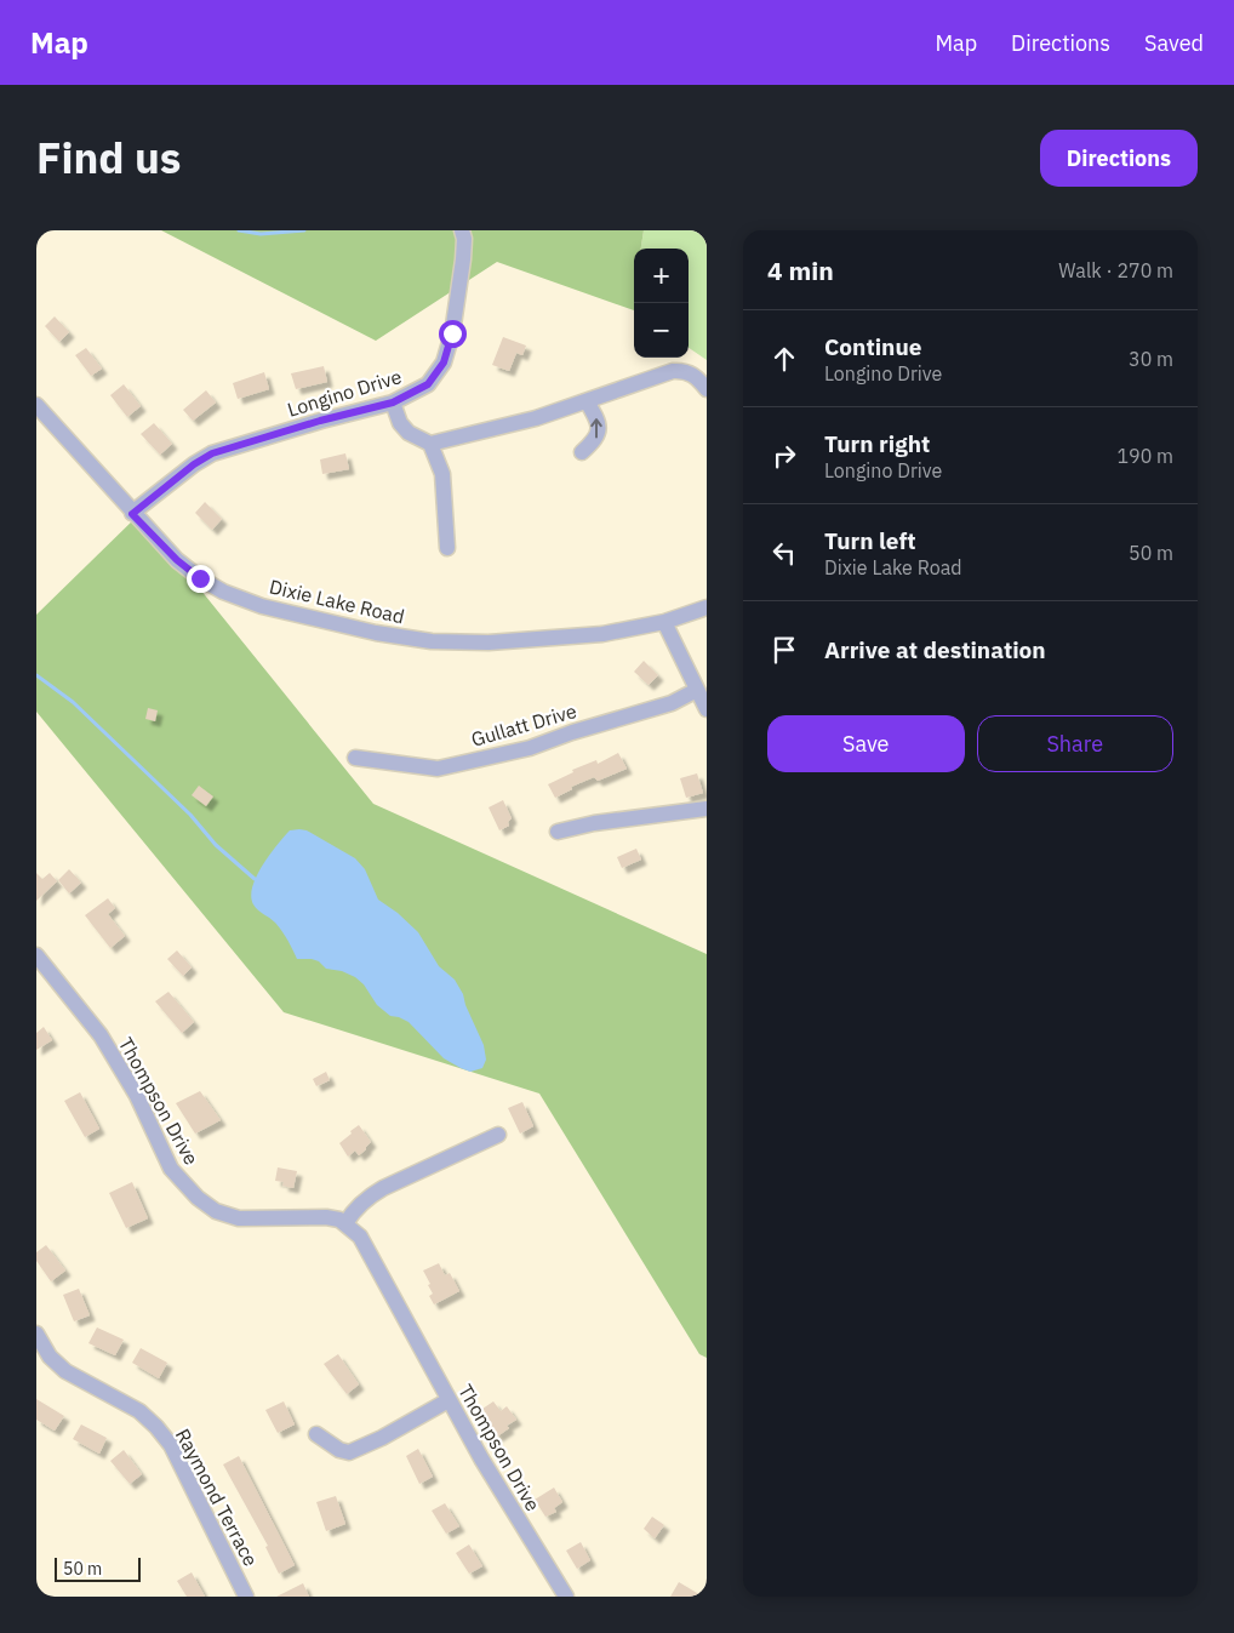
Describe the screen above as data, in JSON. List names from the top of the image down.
{
  "streets": {
    "street": [
      "Longino Drive",
      "Dixie Lake Road",
      "Gullatt Drive",
      "Thompson Drive",
      "Raymond Terrace"
    ]
  },
  "crossings": [
    ["Longino Drive", "Dixie Lake Road"]
  ],
  "scale_bar": "50 m",
  "page": {
    "header": "Map",
    "nav": ["Map", "Directions", "Saved"],
    "title": "Find us",
    "buttons": [
      "Directions",
      ["Save", "Share"]
    ],
    "heading": ["4 min", "Walk · 270 m"],
    "map_buttons": ["+", "−"],
    "list": [
      ["Continue", "Longino Drive", "30 m"],
      ["Turn right", "Longino Drive", "190 m"],
      ["Turn left", "Dixie Lake Road", "50 m"],
      "Arrive at destination"
    ],
    "scale": "50 m"
  }
}
